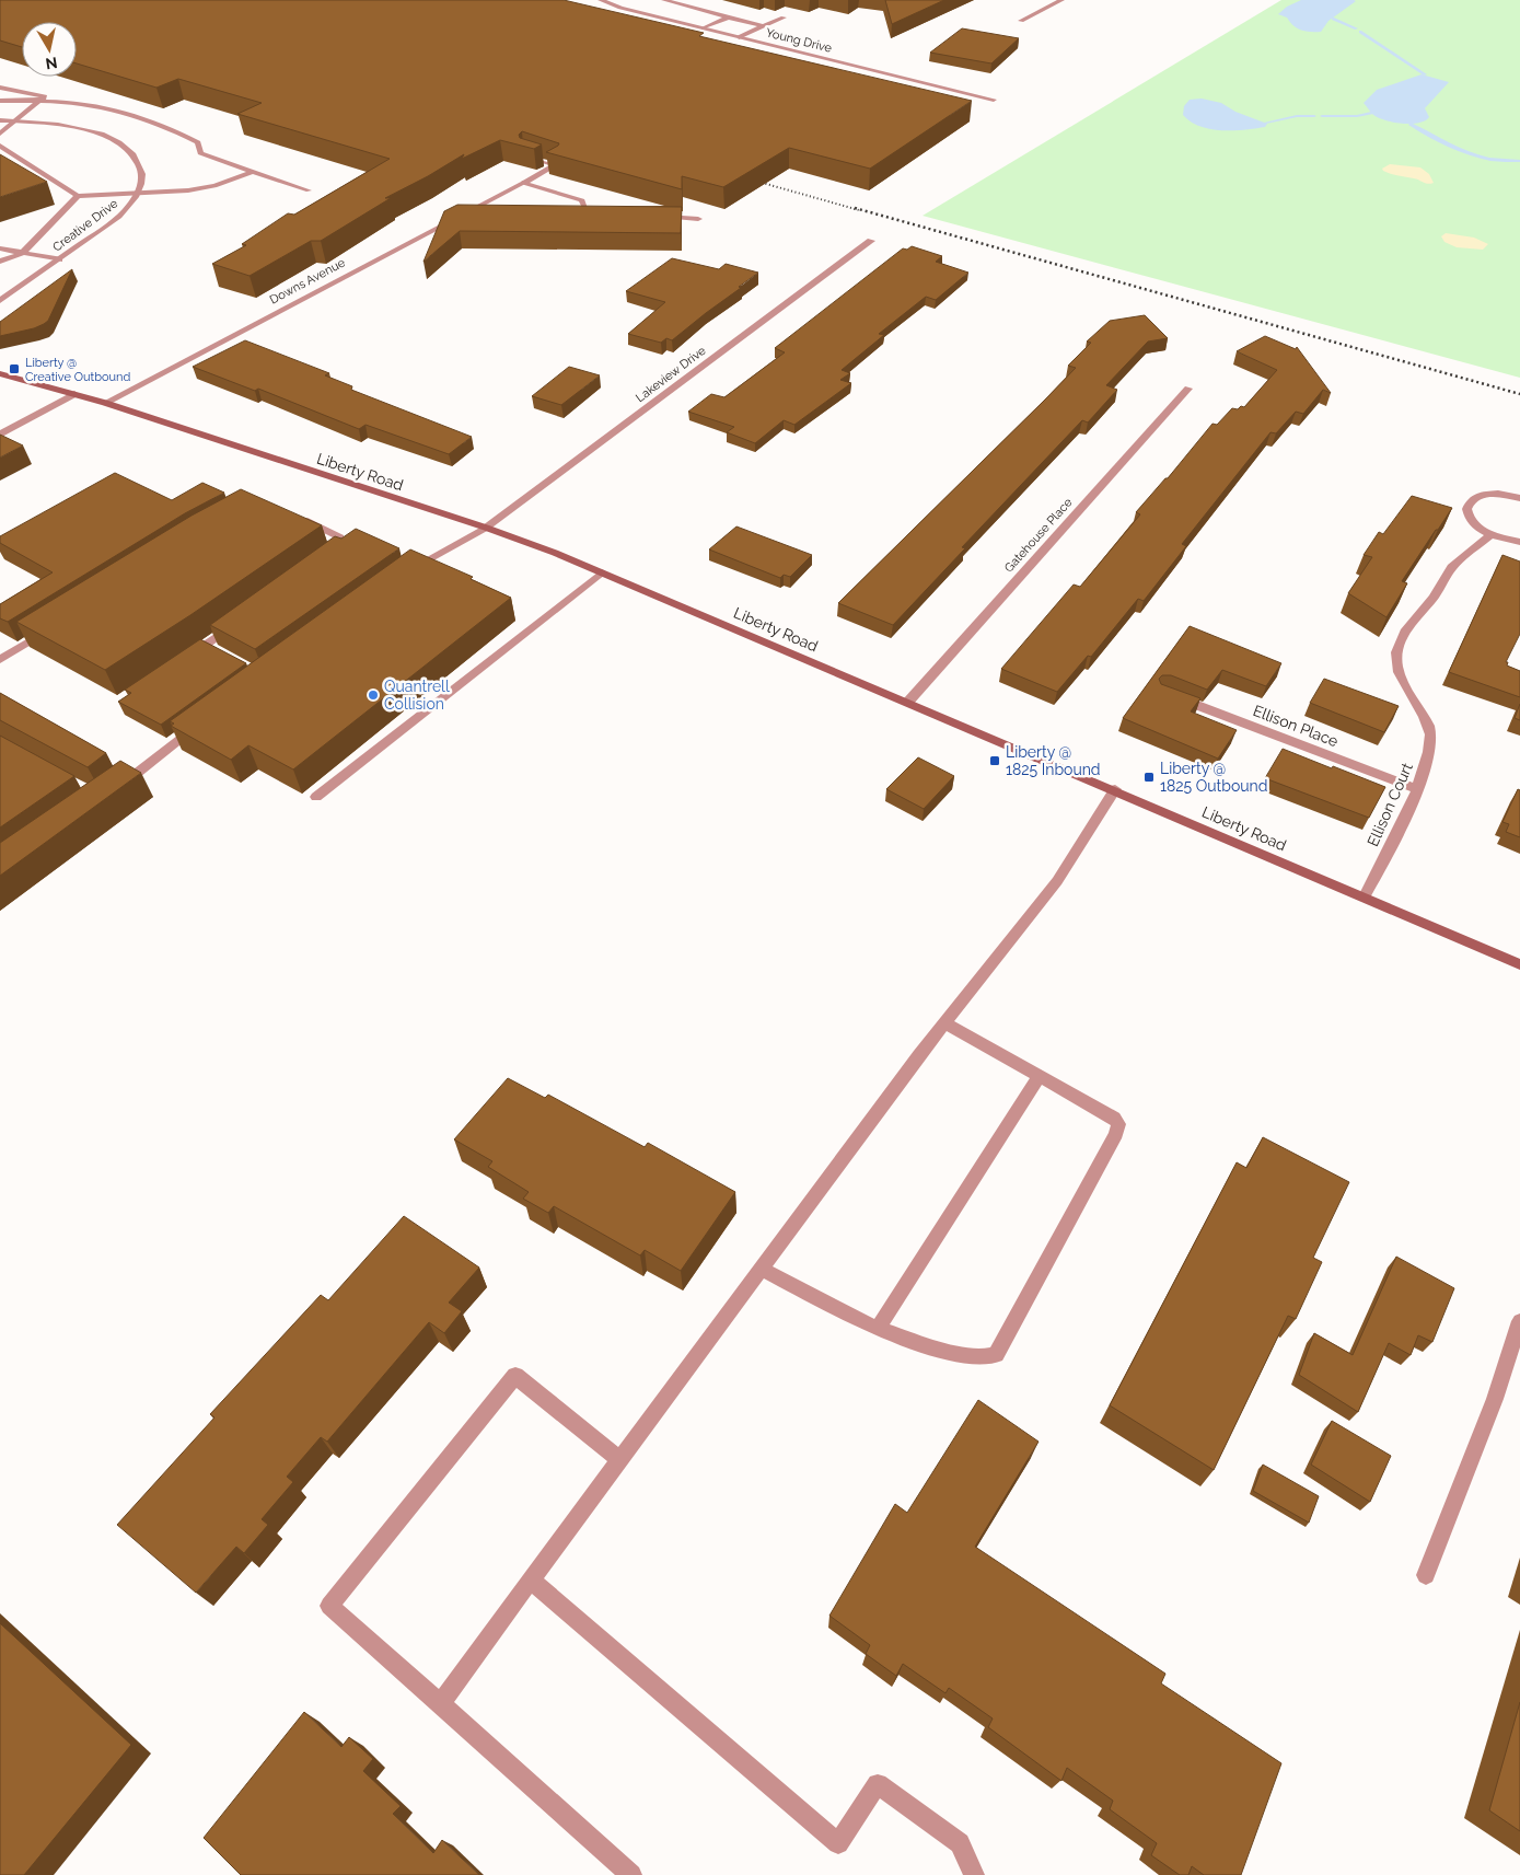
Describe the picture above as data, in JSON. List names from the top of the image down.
{
  "streets": {
    "main road": ["Liberty Road"],
    "street": [
      "Young Drive",
      "Creative Drive",
      "Downs Avenue",
      "Lakeview Drive",
      "Gatehouse Place",
      "Ellison Place",
      "Ellison Court"
    ]
  },
  "crossings": [
    ["Downs Avenue", "Liberty Road"],
    ["Lakeview Drive", "Liberty Road"],
    ["Liberty Road", "Gatehouse Place"],
    ["Liberty Road", "Ellison Court"],
    ["Ellison Place", "Ellison Court"]
  ],
  "places": {
    "transit": ["Liberty @ Creative Outbound", "Liberty @ 1825 Inbound", "Liberty @ 1825 Outbound"],
    "other": ["Quantrell Collision"]
  },
  "north": "bottom"
}
